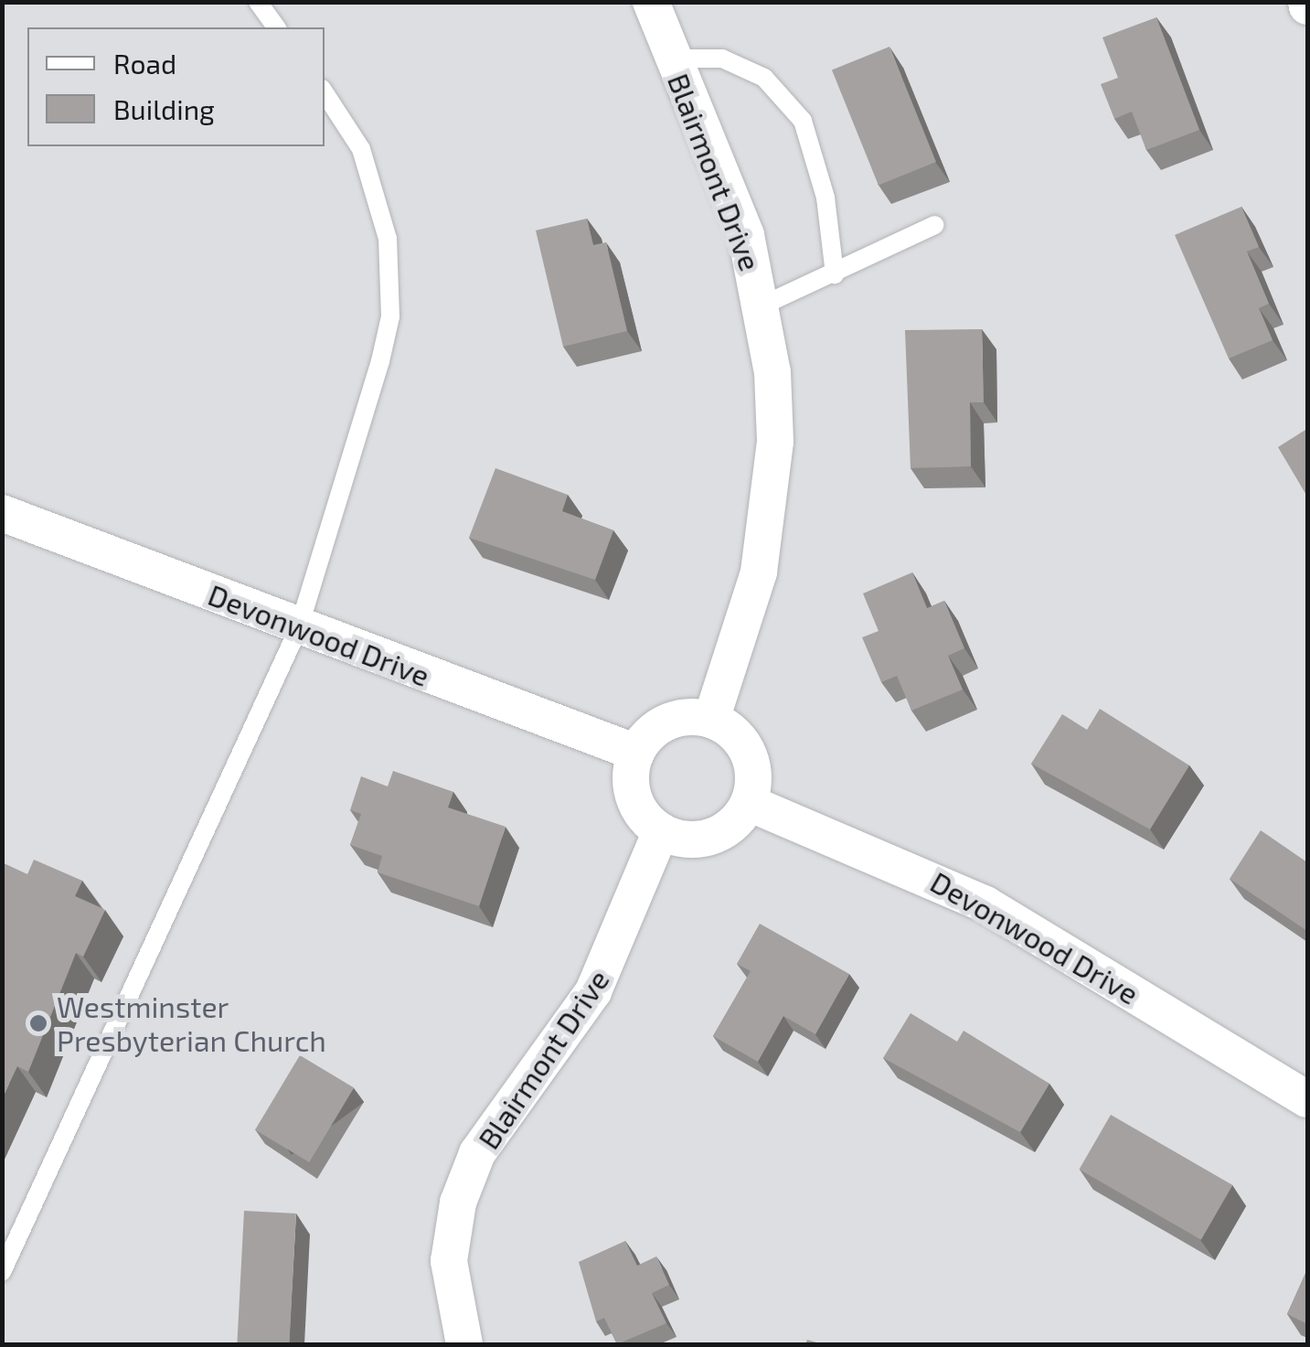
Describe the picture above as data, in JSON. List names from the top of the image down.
{
  "streets": {
    "street": ["Blairmont Drive", "Devonwood Drive"]
  },
  "crossings": [
    ["Blairmont Drive", "Devonwood Drive"]
  ],
  "places": ["Westminster Presbyterian Church"],
  "legend": ["Road", "Building"]
}
